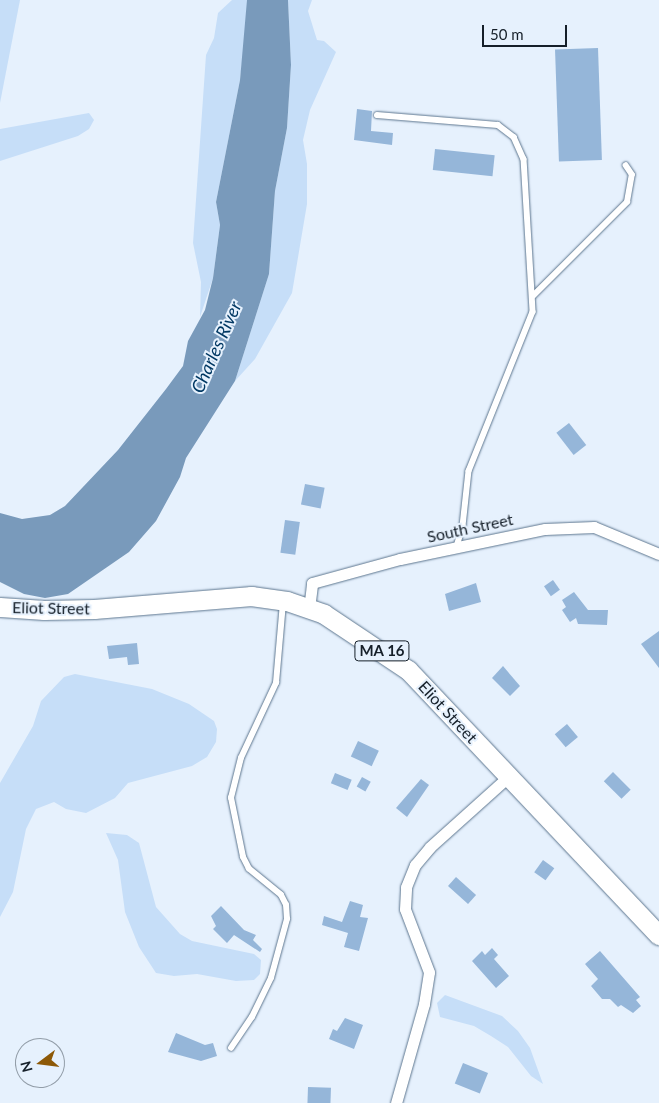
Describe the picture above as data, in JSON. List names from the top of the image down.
{
  "streets": {
    "main road": ["Eliot Street", "MA 16"],
    "street": ["South Street"]
  },
  "crossings": [
    ["South Street", "Eliot Street"]
  ],
  "water": ["Charles River"],
  "scale_bar": "50 m",
  "north": "left"
}
